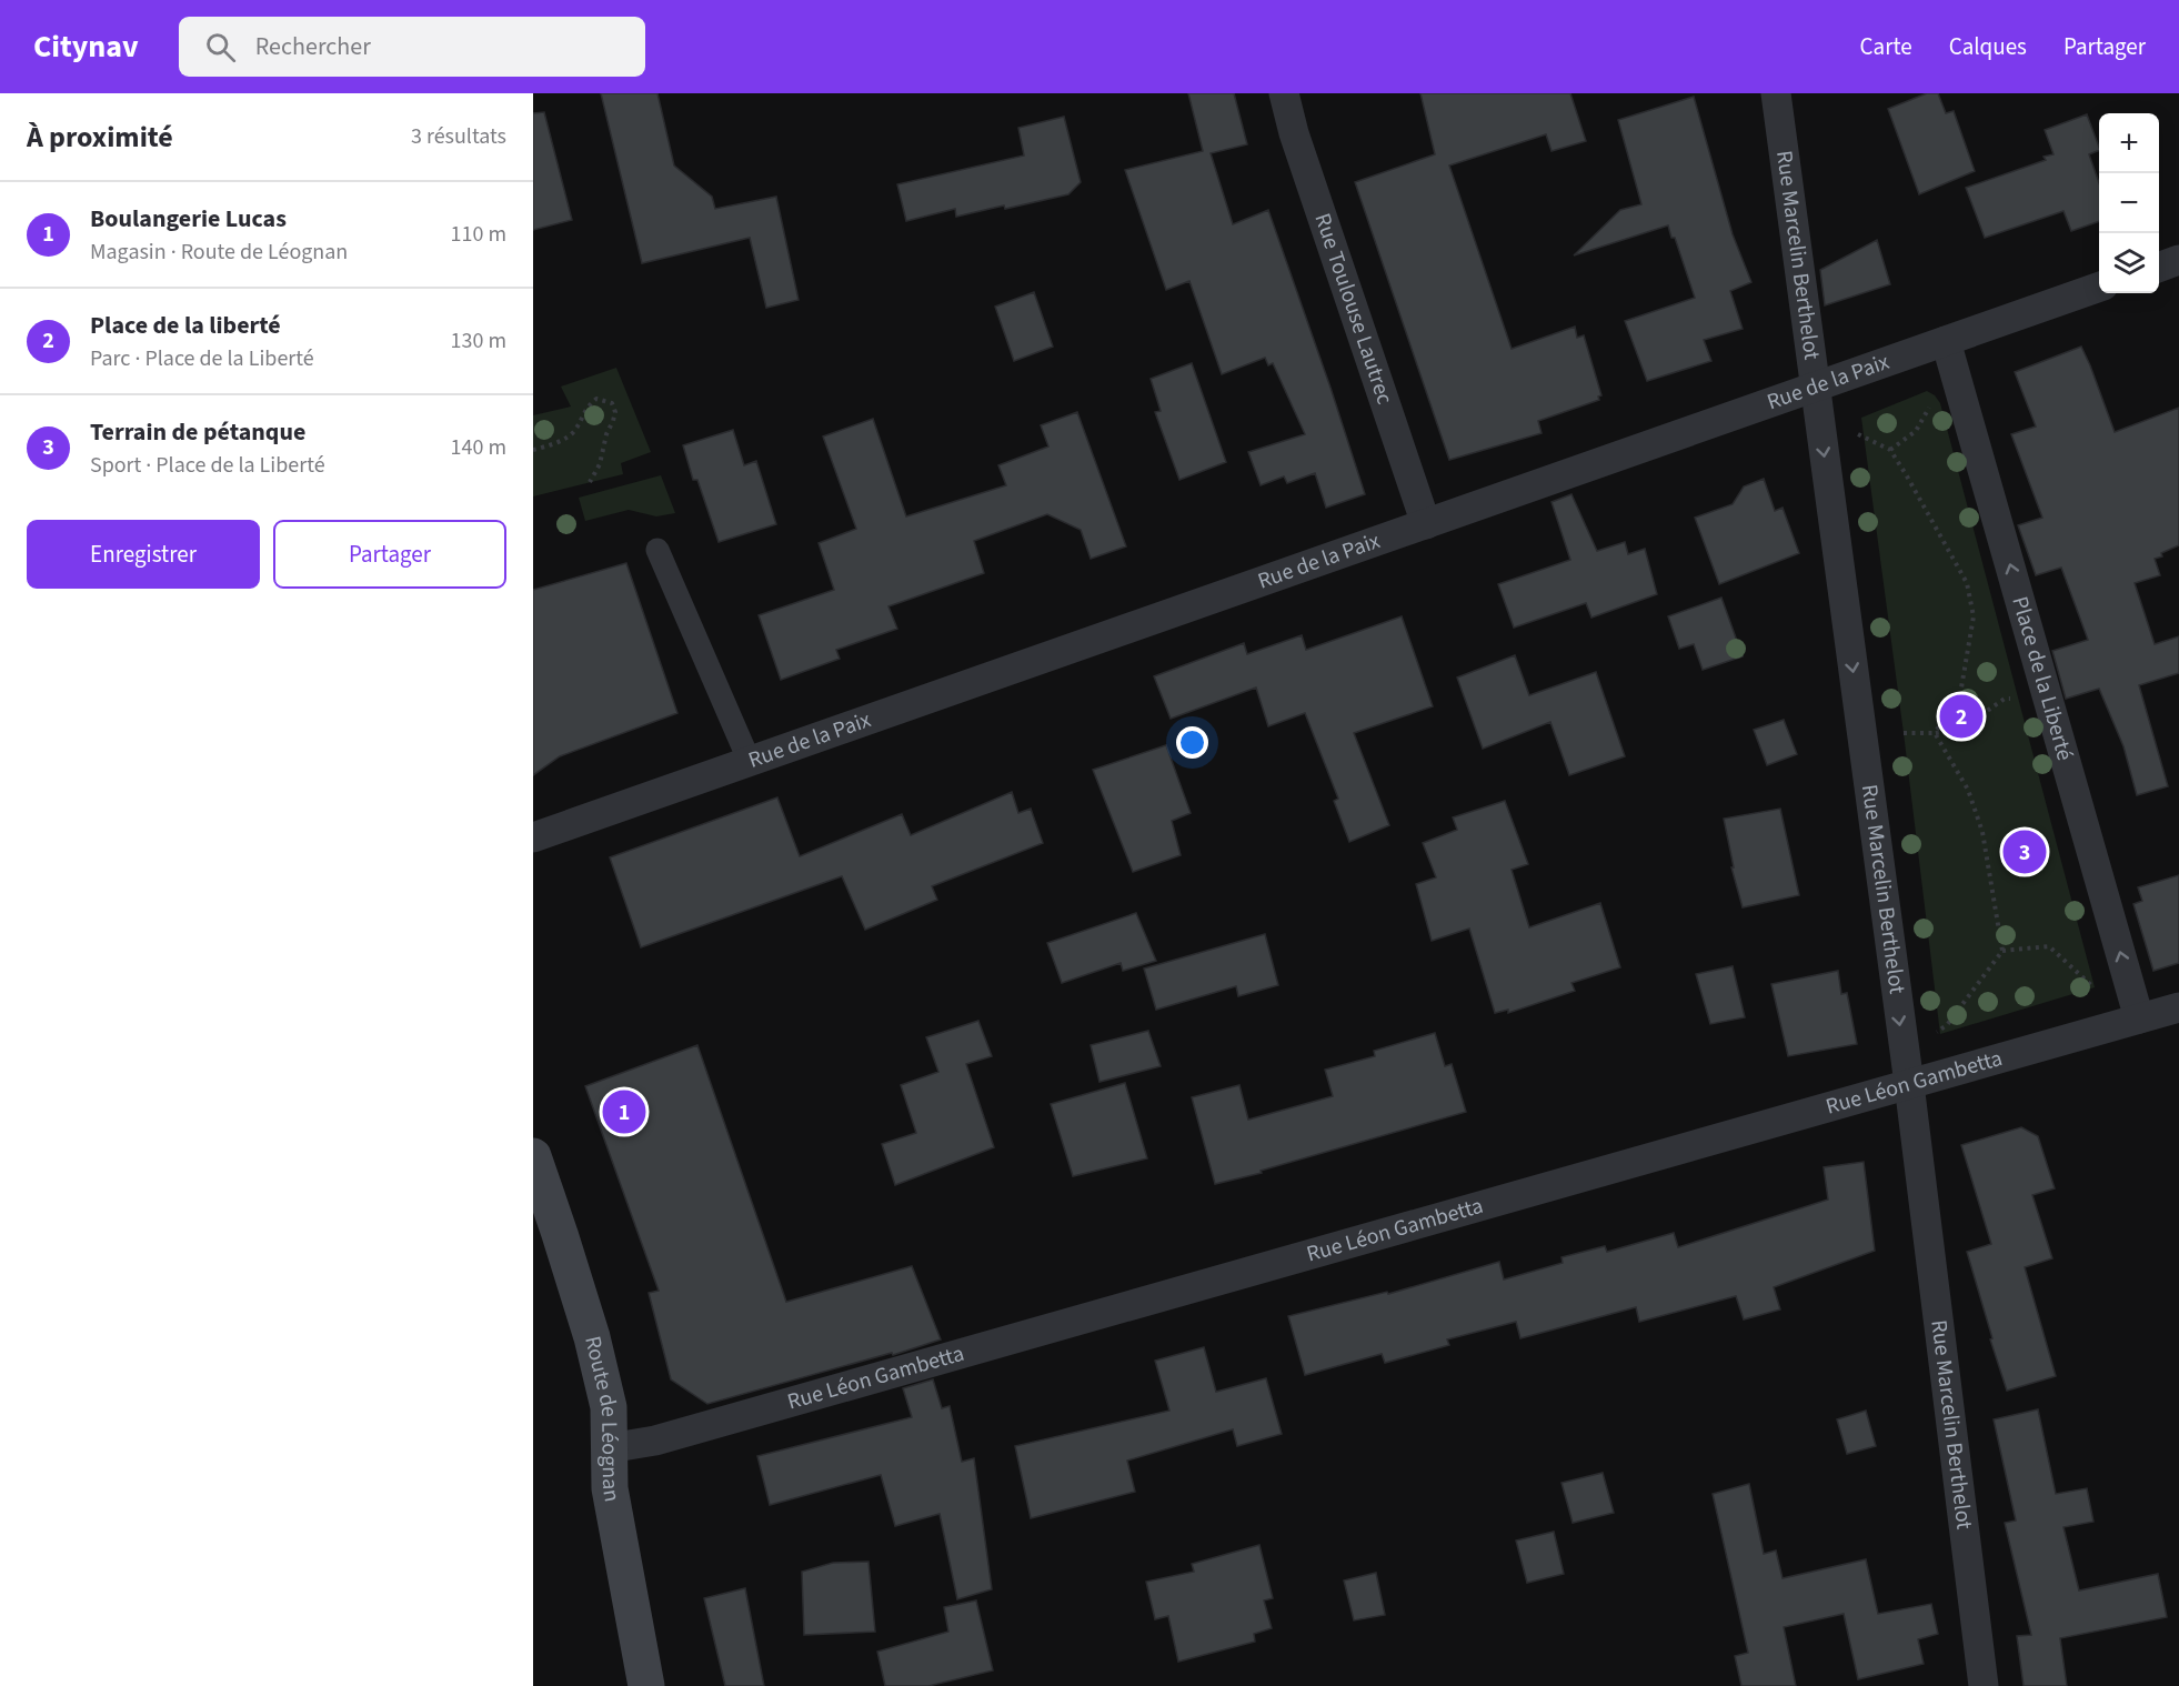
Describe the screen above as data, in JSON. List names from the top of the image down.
{
  "streets": {
    "main road": ["Route de Léognan"],
    "street": [
      "Rue Marcelin Berthelot",
      "Rue Toulouse Lautrec",
      "Rue de la Paix",
      "Place de la Liberté",
      "Rue Léon Gambetta"
    ]
  },
  "crossings": [
    ["Rue Marcelin Berthelot", "Rue de la Paix"],
    ["Rue Marcelin Berthelot", "Rue Léon Gambetta"],
    ["Rue Toulouse Lautrec", "Rue de la Paix"],
    ["Rue de la Paix", "Place de la Liberté"],
    ["Place de la Liberté", "Rue Léon Gambetta"],
    ["Rue Léon Gambetta", "Route de Léognan"]
  ],
  "one_way": ["Rue Marcelin Berthelot", "Place de la Liberté"],
  "page": {
    "header": "Citynav",
    "search": "Rechercher",
    "nav": ["Carte", "Calques", "Partager"],
    "heading": ["À proximité", "3 résultats"],
    "map_buttons": ["+", "−"],
    "list": [
      {
        "mark": "1",
        "name": "Boulangerie Lucas",
        "note": "Magasin · Route de Léognan",
        "value": "110 m"
      },
      {
        "mark": "2",
        "name": "Place de la liberté",
        "note": "Parc · Place de la Liberté",
        "value": "130 m"
      },
      {
        "mark": "3",
        "name": "Terrain de pétanque",
        "note": "Sport · Place de la Liberté",
        "value": "140 m"
      }
    ],
    "buttons": ["Enregistrer", "Partager"],
    "pins": ["2", "3", "1"]
  }
}
